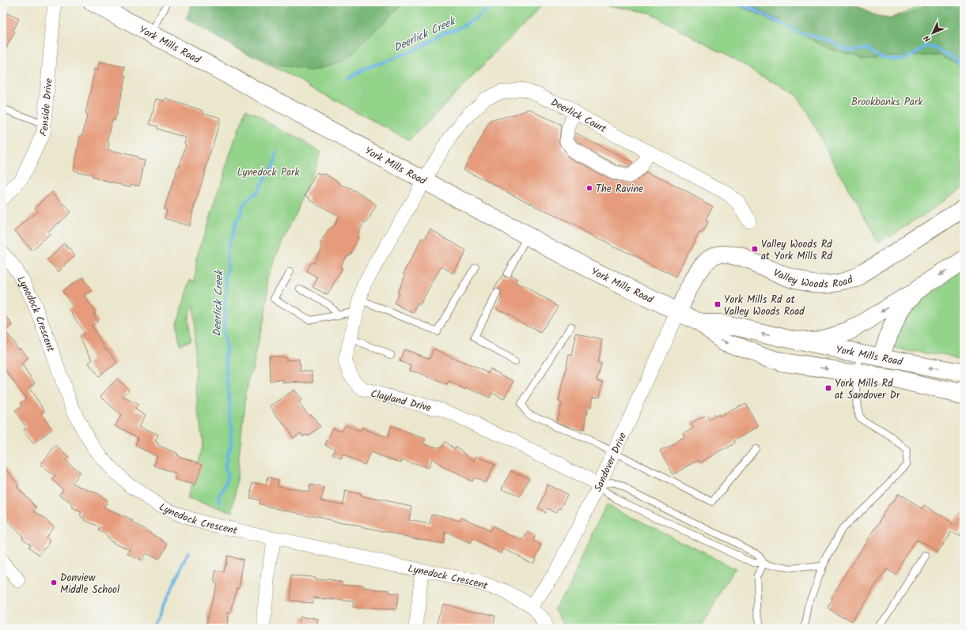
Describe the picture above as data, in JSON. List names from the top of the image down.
{
  "streets": {
    "main road": ["York Mills Road", "Valley Woods Road"],
    "street": [
      "Fenside Drive",
      "Deerlick Court",
      "Lynedock Crescent",
      "Clayland Drive",
      "Sandover Drive"
    ]
  },
  "crossings": [
    ["York Mills Road", "Deerlick Court"],
    ["York Mills Road", "Valley Woods Road"],
    ["York Mills Road", "Clayland Drive"],
    ["York Mills Road", "Sandover Drive"],
    ["Deerlick Court", "Clayland Drive"],
    ["Valley Woods Road", "Sandover Drive"],
    ["Lynedock Crescent", "Sandover Drive"],
    ["Clayland Drive", "Sandover Drive"]
  ],
  "water": ["Deerlick Creek"],
  "parks": ["Brookbanks Park", "Lynedock Park"],
  "places": {
    "other": ["The Ravine", "Donview Middle School"],
    "transit": ["Valley Woods Rd at York Mills Rd", "York Mills Rd at Valley Woods Road", "York Mills Rd at Sandover Dr"]
  },
  "north": "bottom left"
}
